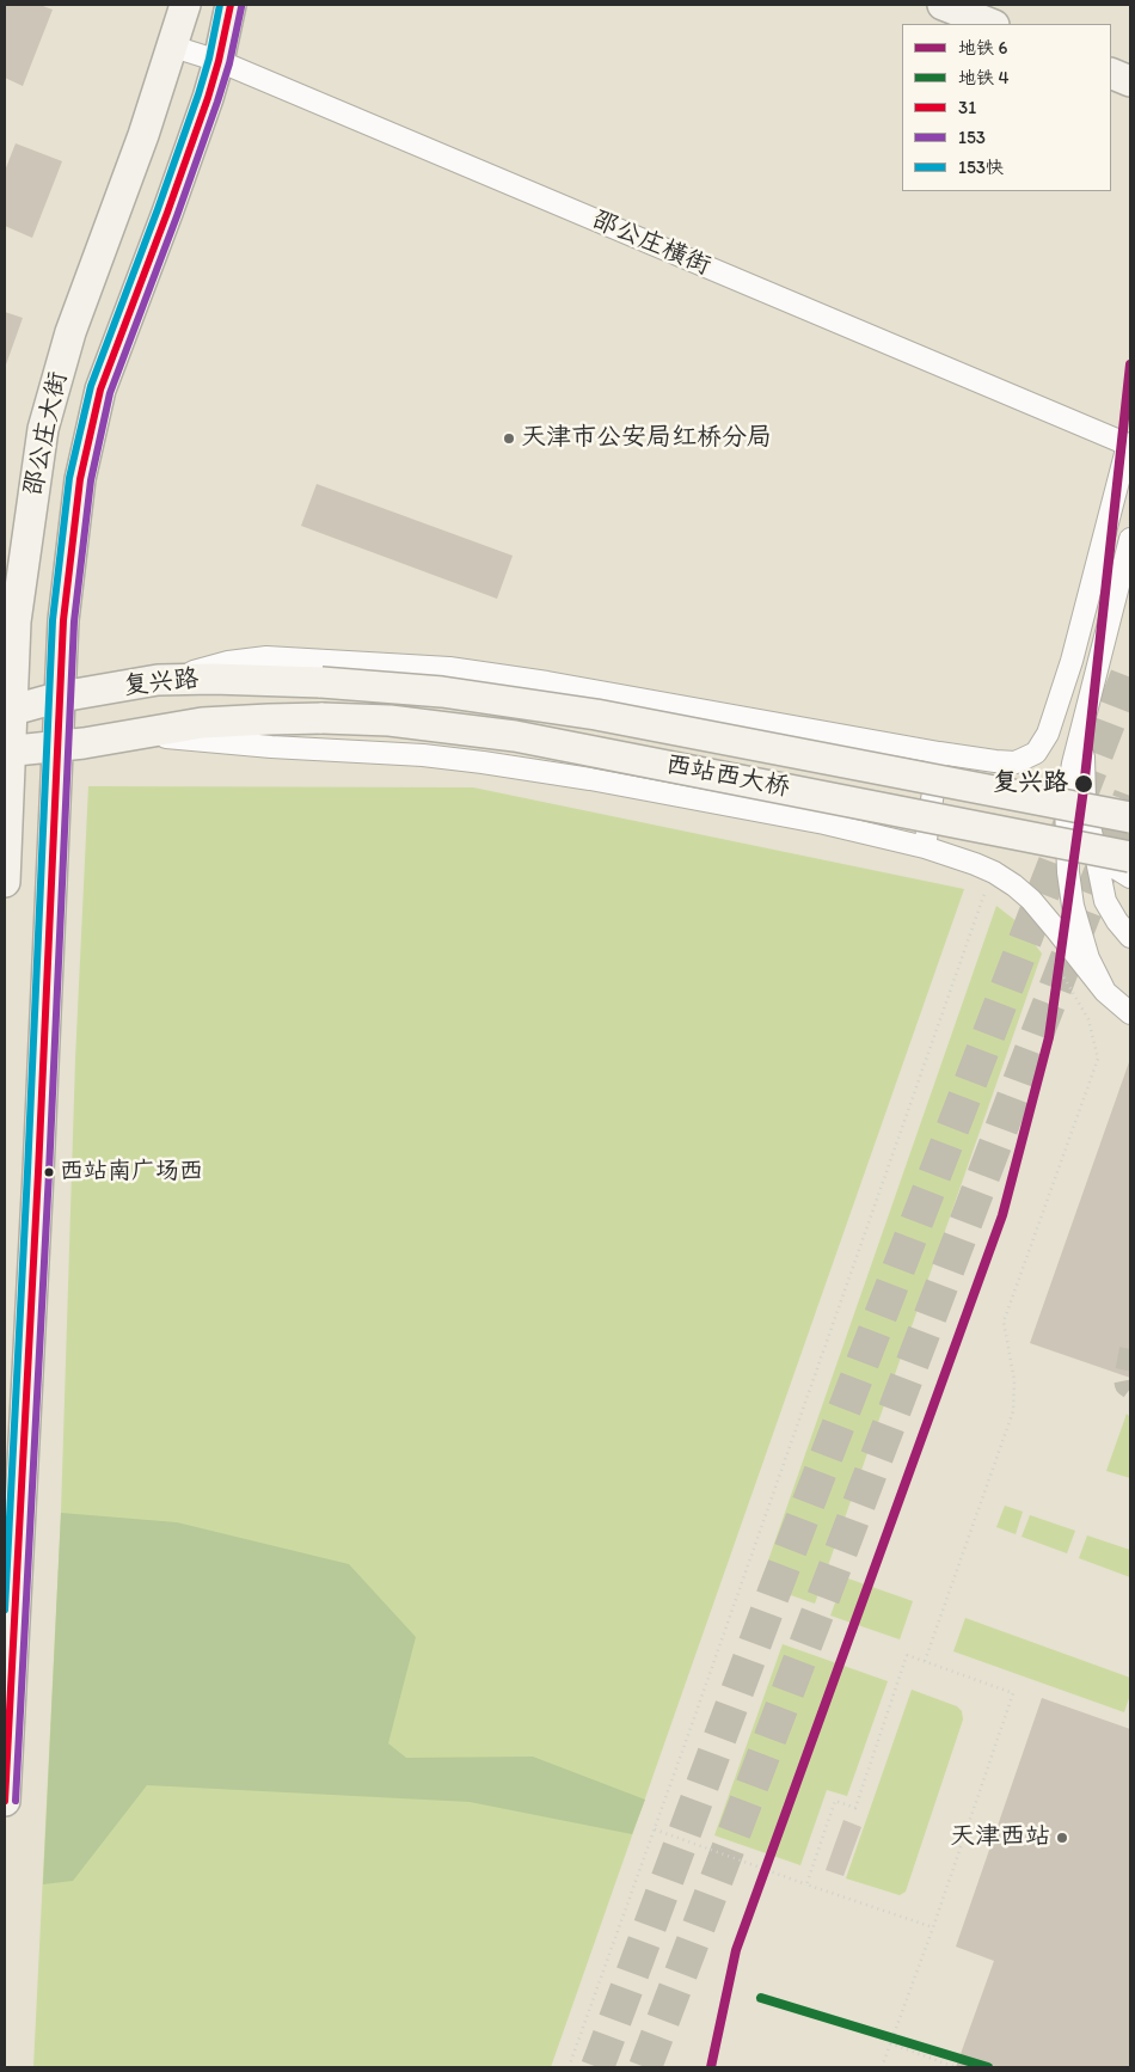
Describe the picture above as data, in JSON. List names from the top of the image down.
{
  "streets": {
    "street": [
      "邵公庄横街",
      "邵公庄大街",
      "复兴路",
      "西站西大桥"
    ]
  },
  "crossings": [
    ["邵公庄横街", "邵公庄大街"],
    ["邵公庄大街", "复兴路"],
    ["复兴路", "西站西大桥"]
  ],
  "places": [
    "天津市公安局红桥分局",
    "复兴路",
    "西站南广场西",
    "天津西站"
  ],
  "lines": [
    "transit line 31",
    "transit line 153快",
    "transit line 153",
    "metro line 6",
    "metro line 4"
  ],
  "legend": [
    "地铁 6",
    "地铁 4",
    "31",
    "153",
    "153快"
  ]
}
